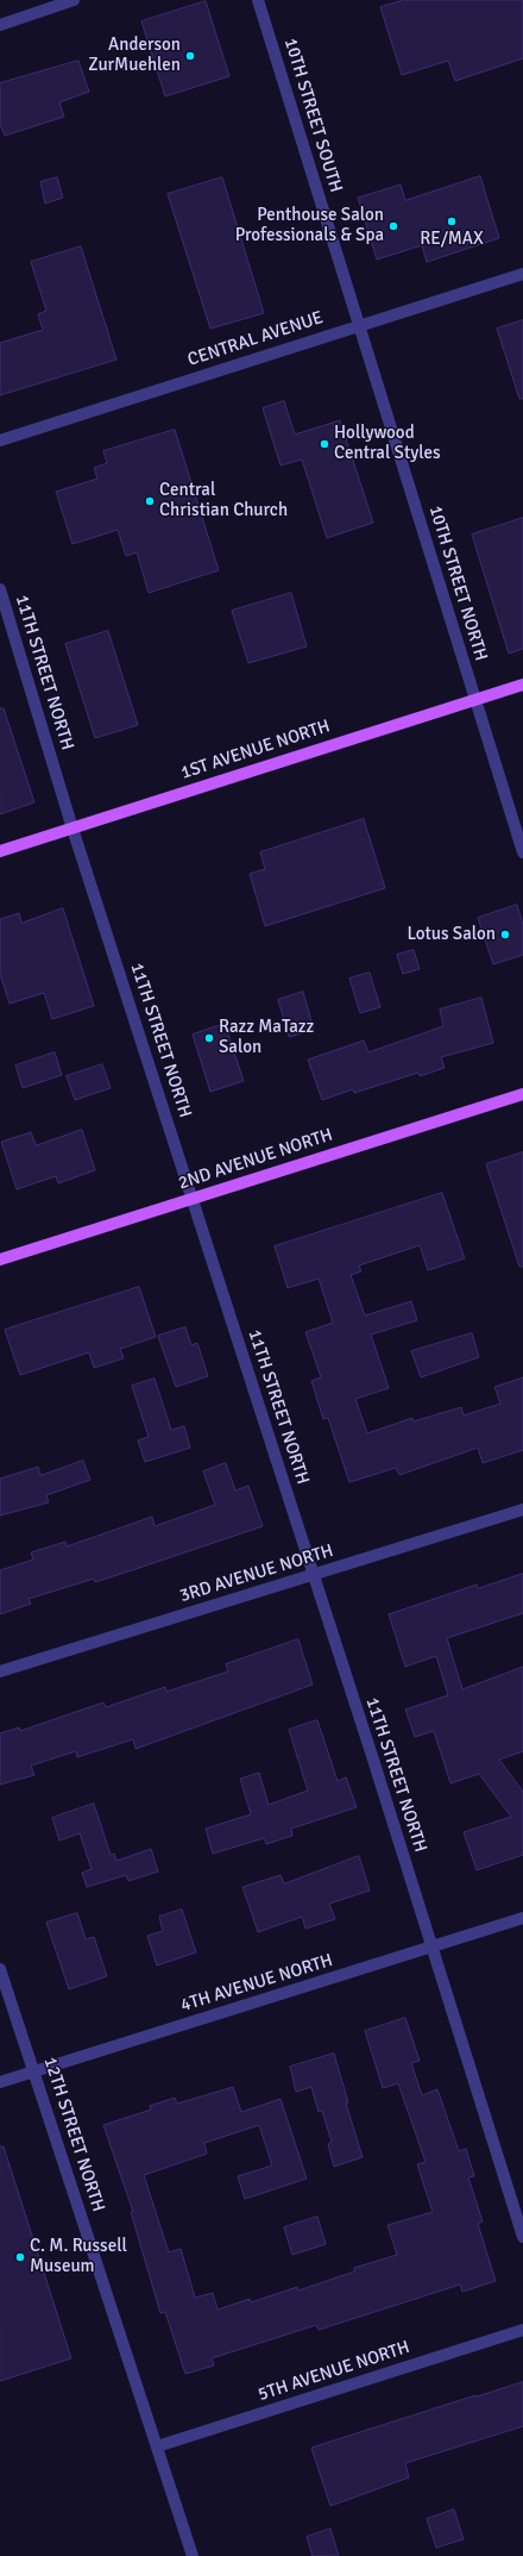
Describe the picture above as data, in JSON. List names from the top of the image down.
{
  "streets": {
    "main road": ["1ST AVENUE NORTH", "2ND AVENUE NORTH"],
    "street": [
      "10TH STREET SOUTH",
      "CENTRAL AVENUE",
      "10TH STREET NORTH",
      "11TH STREET NORTH",
      "3RD AVENUE NORTH",
      "4TH AVENUE NORTH",
      "12TH STREET NORTH",
      "5TH AVENUE NORTH"
    ]
  },
  "crossings": [
    ["10TH STREET SOUTH", "CENTRAL AVENUE"],
    ["10TH STREET SOUTH", "10TH STREET NORTH"],
    ["CENTRAL AVENUE", "10TH STREET NORTH"],
    ["10TH STREET NORTH", "1ST AVENUE NORTH"],
    ["11TH STREET NORTH", "1ST AVENUE NORTH"],
    ["11TH STREET NORTH", "2ND AVENUE NORTH"],
    ["11TH STREET NORTH", "3RD AVENUE NORTH"],
    ["11TH STREET NORTH", "4TH AVENUE NORTH"],
    ["4TH AVENUE NORTH", "12TH STREET NORTH"],
    ["12TH STREET NORTH", "5TH AVENUE NORTH"]
  ],
  "places": [
    "Anderson ZurMuehlen",
    "RE/MAX",
    "Penthouse Salon Professionals & Spa",
    "Hollywood Central Styles",
    "Central Christian Church",
    "Lotus Salon",
    "Razz MaTazz Salon",
    "C. M. Russell Museum"
  ]
}
